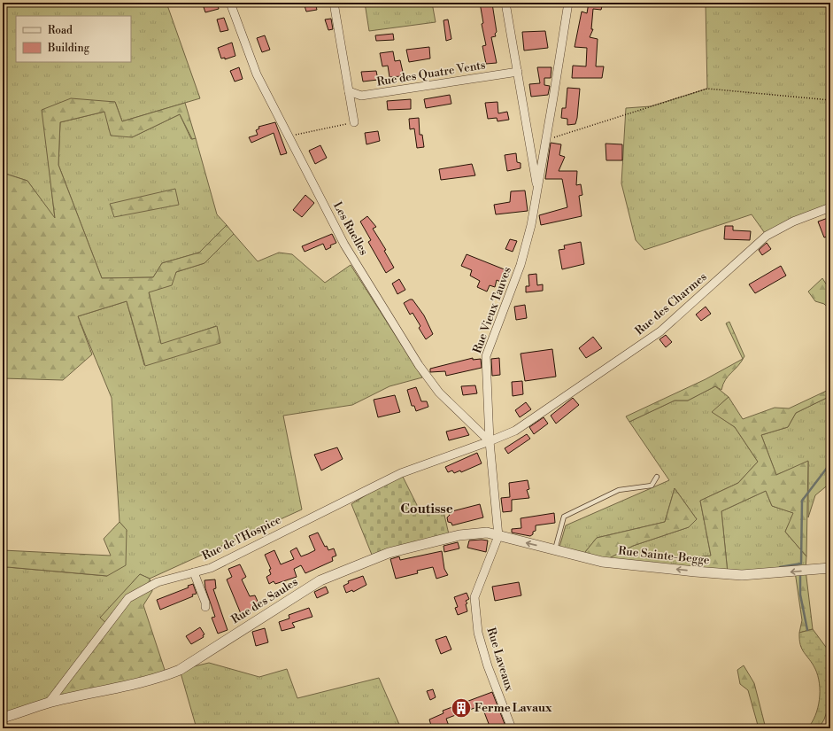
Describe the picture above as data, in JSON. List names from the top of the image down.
{
  "streets": {
    "street": [
      "Rue des Quatre Vents",
      "Les Ruelles",
      "Rue des Charmes",
      "Rue Vieux Tauves",
      "Rue de l'Hospice",
      "Rue Sainte-Begge",
      "Rue des Saules",
      "Rue Laveaux"
    ]
  },
  "crossings": [
    ["Rue des Quatre Vents", "Rue Vieux Tauves"],
    ["Les Ruelles", "Rue des Charmes"],
    ["Les Ruelles", "Rue Vieux Tauves"],
    ["Les Ruelles", "Rue de l'Hospice"],
    ["Rue des Charmes", "Rue Vieux Tauves"],
    ["Rue des Charmes", "Rue de l'Hospice"],
    ["Rue Vieux Tauves", "Rue de l'Hospice"],
    ["Rue Vieux Tauves", "Rue Sainte-Begge"],
    ["Rue Vieux Tauves", "Rue des Saules"],
    ["Rue Vieux Tauves", "Rue Laveaux"],
    ["Rue de l'Hospice", "Rue des Saules"],
    ["Rue Sainte-Begge", "Rue des Saules"],
    ["Rue Sainte-Begge", "Rue Laveaux"],
    ["Rue des Saules", "Rue Laveaux"]
  ],
  "one_way": ["Rue Sainte-Begge"],
  "districts": ["Coutisse"],
  "places": {
    "building": ["Ferme Lavaux"]
  },
  "legend": ["Road", "Building"]
}
